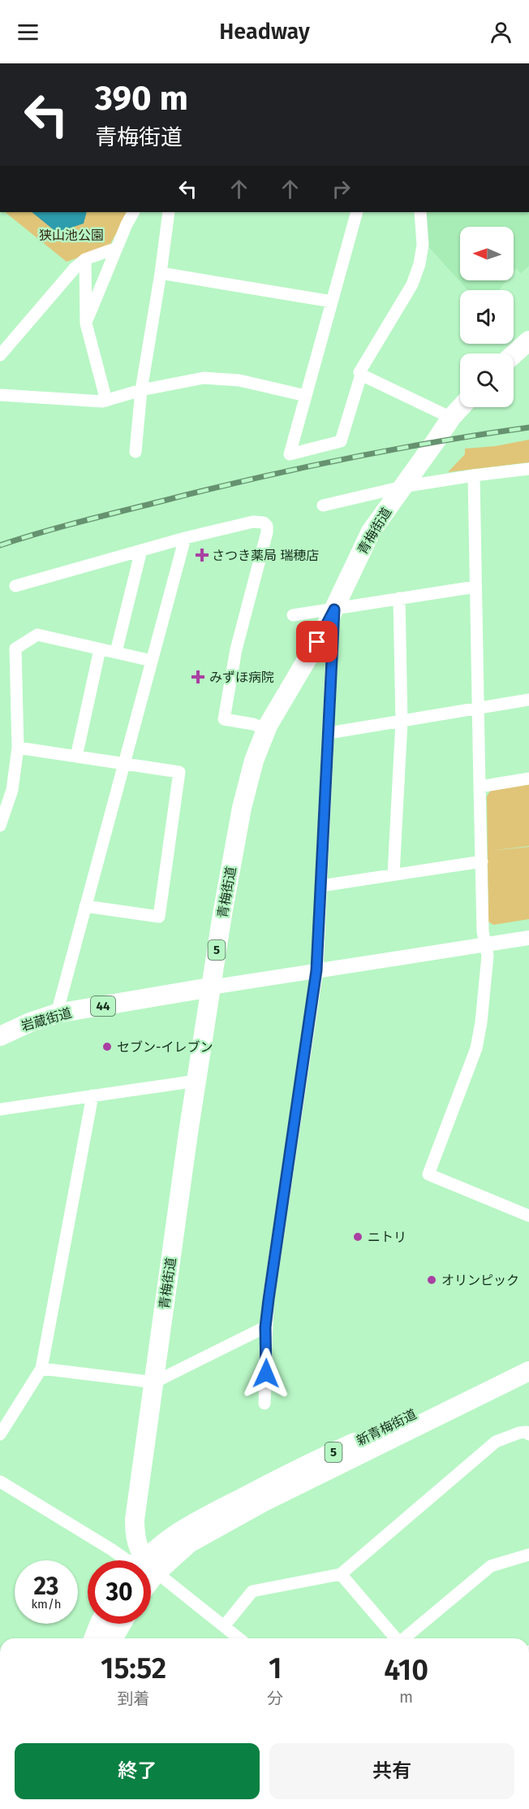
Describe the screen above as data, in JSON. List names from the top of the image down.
{
  "streets": {
    "main road": [
      "青梅街道",
      "5",
      "44",
      "岩蔵街道",
      "新青梅街道"
    ]
  },
  "crossings": [
    ["青梅街道", "岩蔵街道"]
  ],
  "parks": ["狭山池公園"],
  "places": {
    "health": ["さつき薬局 瑞穂店", "みずほ病院"],
    "other": ["セブン-イレブン", "ニトリ", "オリンピック"]
  },
  "north": "left",
  "page": {
    "header": "Headway",
    "turn": ["390 m", "青梅街道"],
    "speed": "23 km/h",
    "limit": "30",
    "eta": [
      "15:52",
      "到着",
      "1",
      "分",
      "410",
      "m"
    ],
    "buttons": ["終了", "共有"]
  }
}
